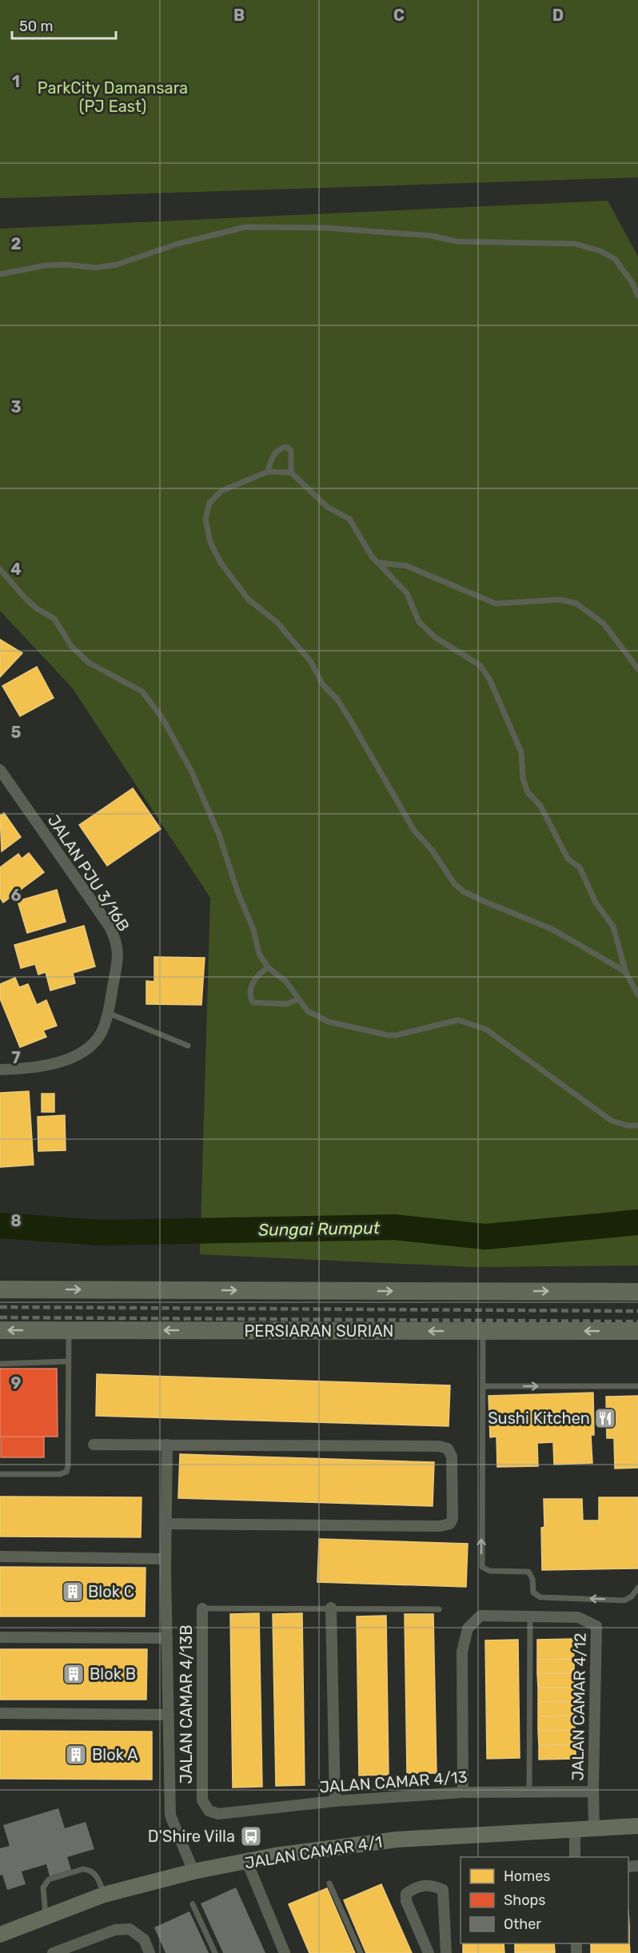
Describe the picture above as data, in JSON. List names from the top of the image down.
{
  "streets": {
    "main road": ["PERSIARAN SURIAN"],
    "street": [
      "JALAN PJU 3/16B",
      "JALAN CAMAR 4/13B",
      "JALAN CAMAR 4/12",
      "JALAN CAMAR 4/13",
      "JALAN CAMAR 4/1"
    ]
  },
  "crossings": [
    ["JALAN CAMAR 4/13B", "JALAN CAMAR 4/13"],
    ["JALAN CAMAR 4/12", "JALAN CAMAR 4/13"],
    ["JALAN CAMAR 4/12", "JALAN CAMAR 4/1"]
  ],
  "water": ["Sungai Rumput"],
  "parks": ["ParkCity Damansara (PJ East)"],
  "places": {
    "restaurant": ["Sushi Kitchen"],
    "building": ["Blok C", "Blok B", "Blok A"],
    "bus stop": ["D'Shire Villa"]
  },
  "legend": ["Homes", "Shops", "Other"],
  "scale_bar": "50 m",
  "grid": {
    "columns": ["B", "C", "D"],
    "rows": [
      "1",
      "2",
      "3",
      "4",
      "5",
      "6",
      "7",
      "8",
      "9"
    ]
  }
}
